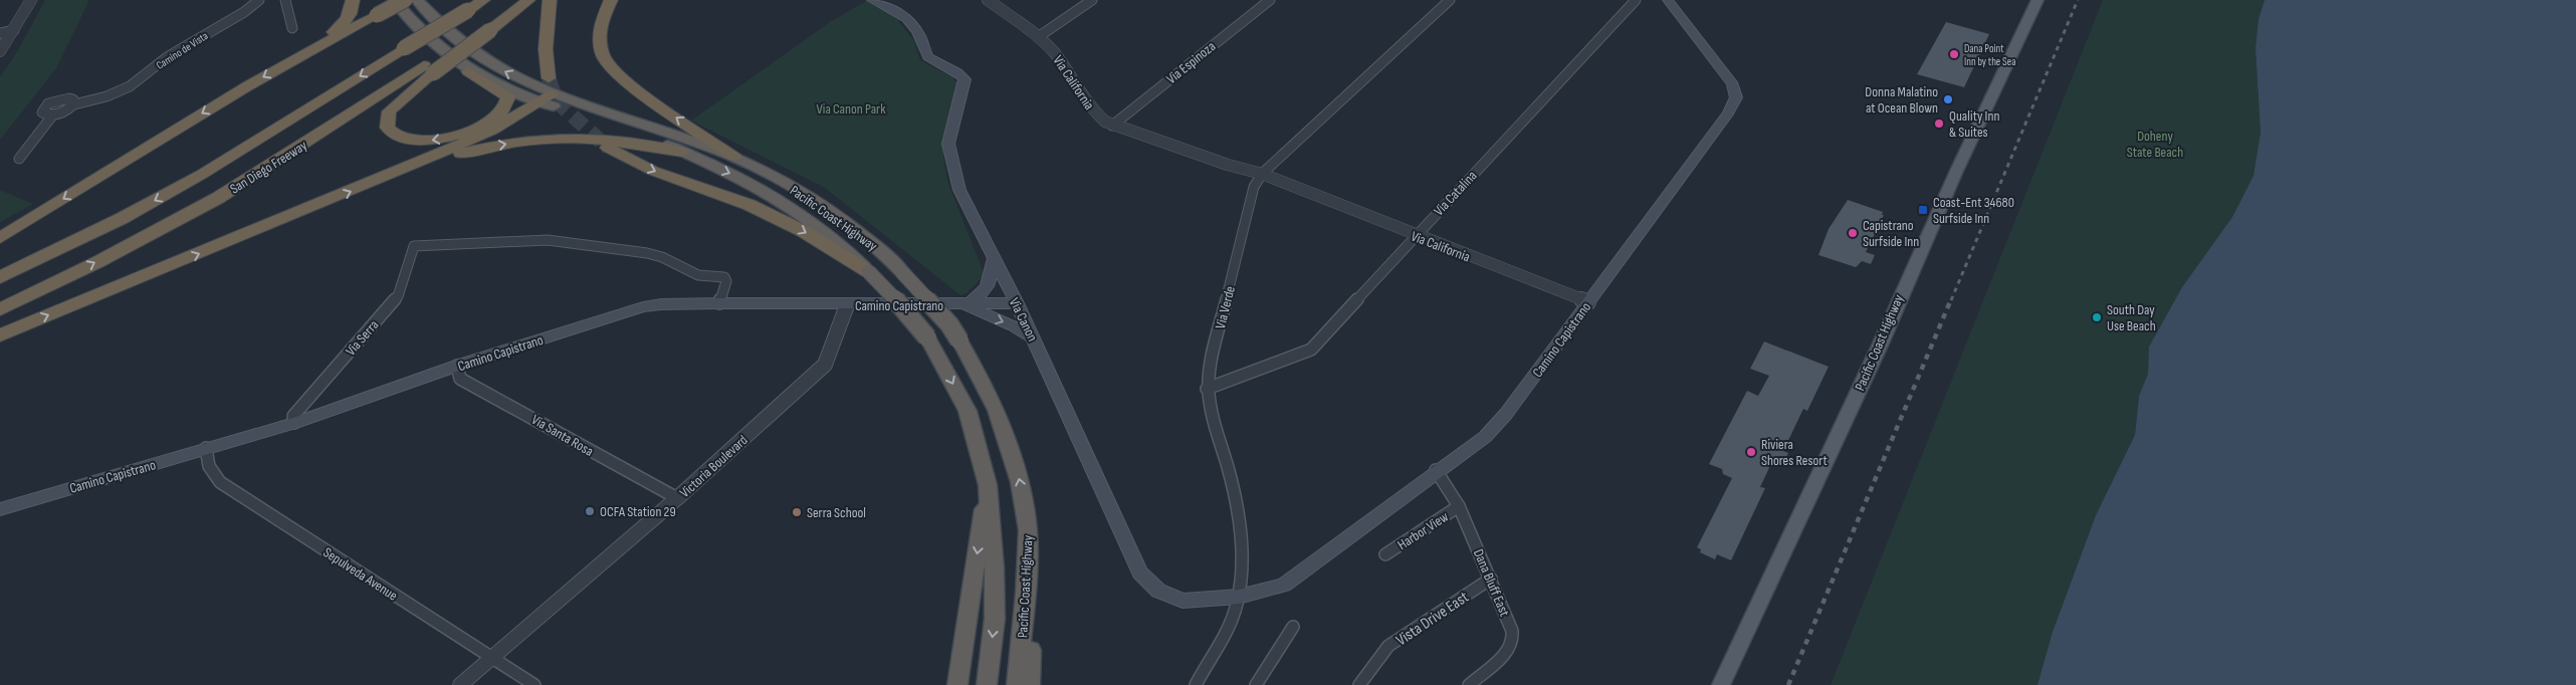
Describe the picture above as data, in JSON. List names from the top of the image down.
{
  "streets": {
    "highway": ["San Diego Freeway", "Pacific Coast Highway"],
    "main road": ["Camino Capistrano", "Via Canon"],
    "street": [
      "Camino de Vista",
      "Via Espinoza",
      "Via California",
      "Via Catalina",
      "Via Verde",
      "Via Serra",
      "Via Santa Rosa",
      "Victoria Boulevard",
      "Harbor View",
      "Sepulveda Avenue",
      "Dana Bluff East",
      "Vista Drive East"
    ]
  },
  "crossings": [
    ["Via Espinoza", "Via California"],
    ["Via California", "Via Catalina"],
    ["Via California", "Camino Capistrano"],
    ["Via California", "Via Verde"],
    ["Via Catalina", "Via Verde"],
    ["Camino Capistrano", "Via Verde"],
    ["Camino Capistrano", "Via Canon"],
    ["Camino Capistrano", "Via Serra"],
    ["Camino Capistrano", "Via Santa Rosa"],
    ["Camino Capistrano", "Victoria Boulevard"],
    ["Camino Capistrano", "Sepulveda Avenue"],
    ["Camino Capistrano", "Dana Bluff East"],
    ["Via Verde", "Via Canon"],
    ["Via Santa Rosa", "Victoria Boulevard"],
    ["Victoria Boulevard", "Sepulveda Avenue"],
    ["Harbor View", "Dana Bluff East"],
    ["Dana Bluff East", "Vista Drive East"]
  ],
  "parks": ["Via Canon Park", "Doheny State Beach"],
  "places": {
    "other": [
      "Dana Point Inn by the Sea",
      "Donna Malatino at Ocean Blown",
      "Quality Inn & Suites",
      "Capistrano Surfside Inn",
      "South Day Use Beach",
      "Riviera Shores Resort",
      "OCFA Station 29",
      "Serra School"
    ],
    "transit": ["Coast-Ent 34680 Surfside Inn"]
  }
}
